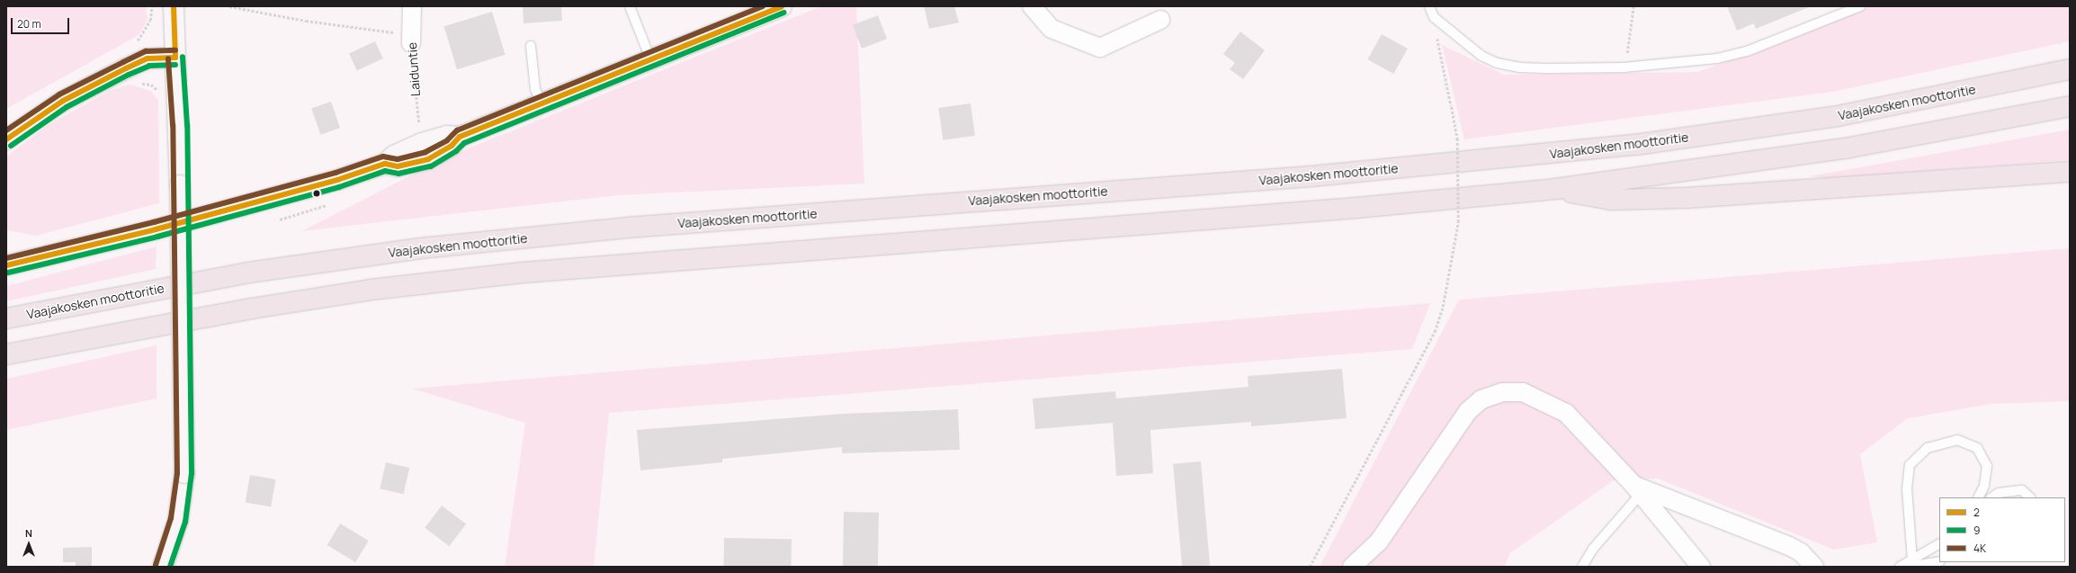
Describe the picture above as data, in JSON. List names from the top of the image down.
{
  "streets": {
    "highway": ["Vaajakosken moottoritie"],
    "street": ["Laiduntie"]
  },
  "lines": ["transit line 2", "transit line 4K", "transit line 9"],
  "legend": ["2", "9", "4K"],
  "scale_bar": "20 m",
  "north": "top"
}
